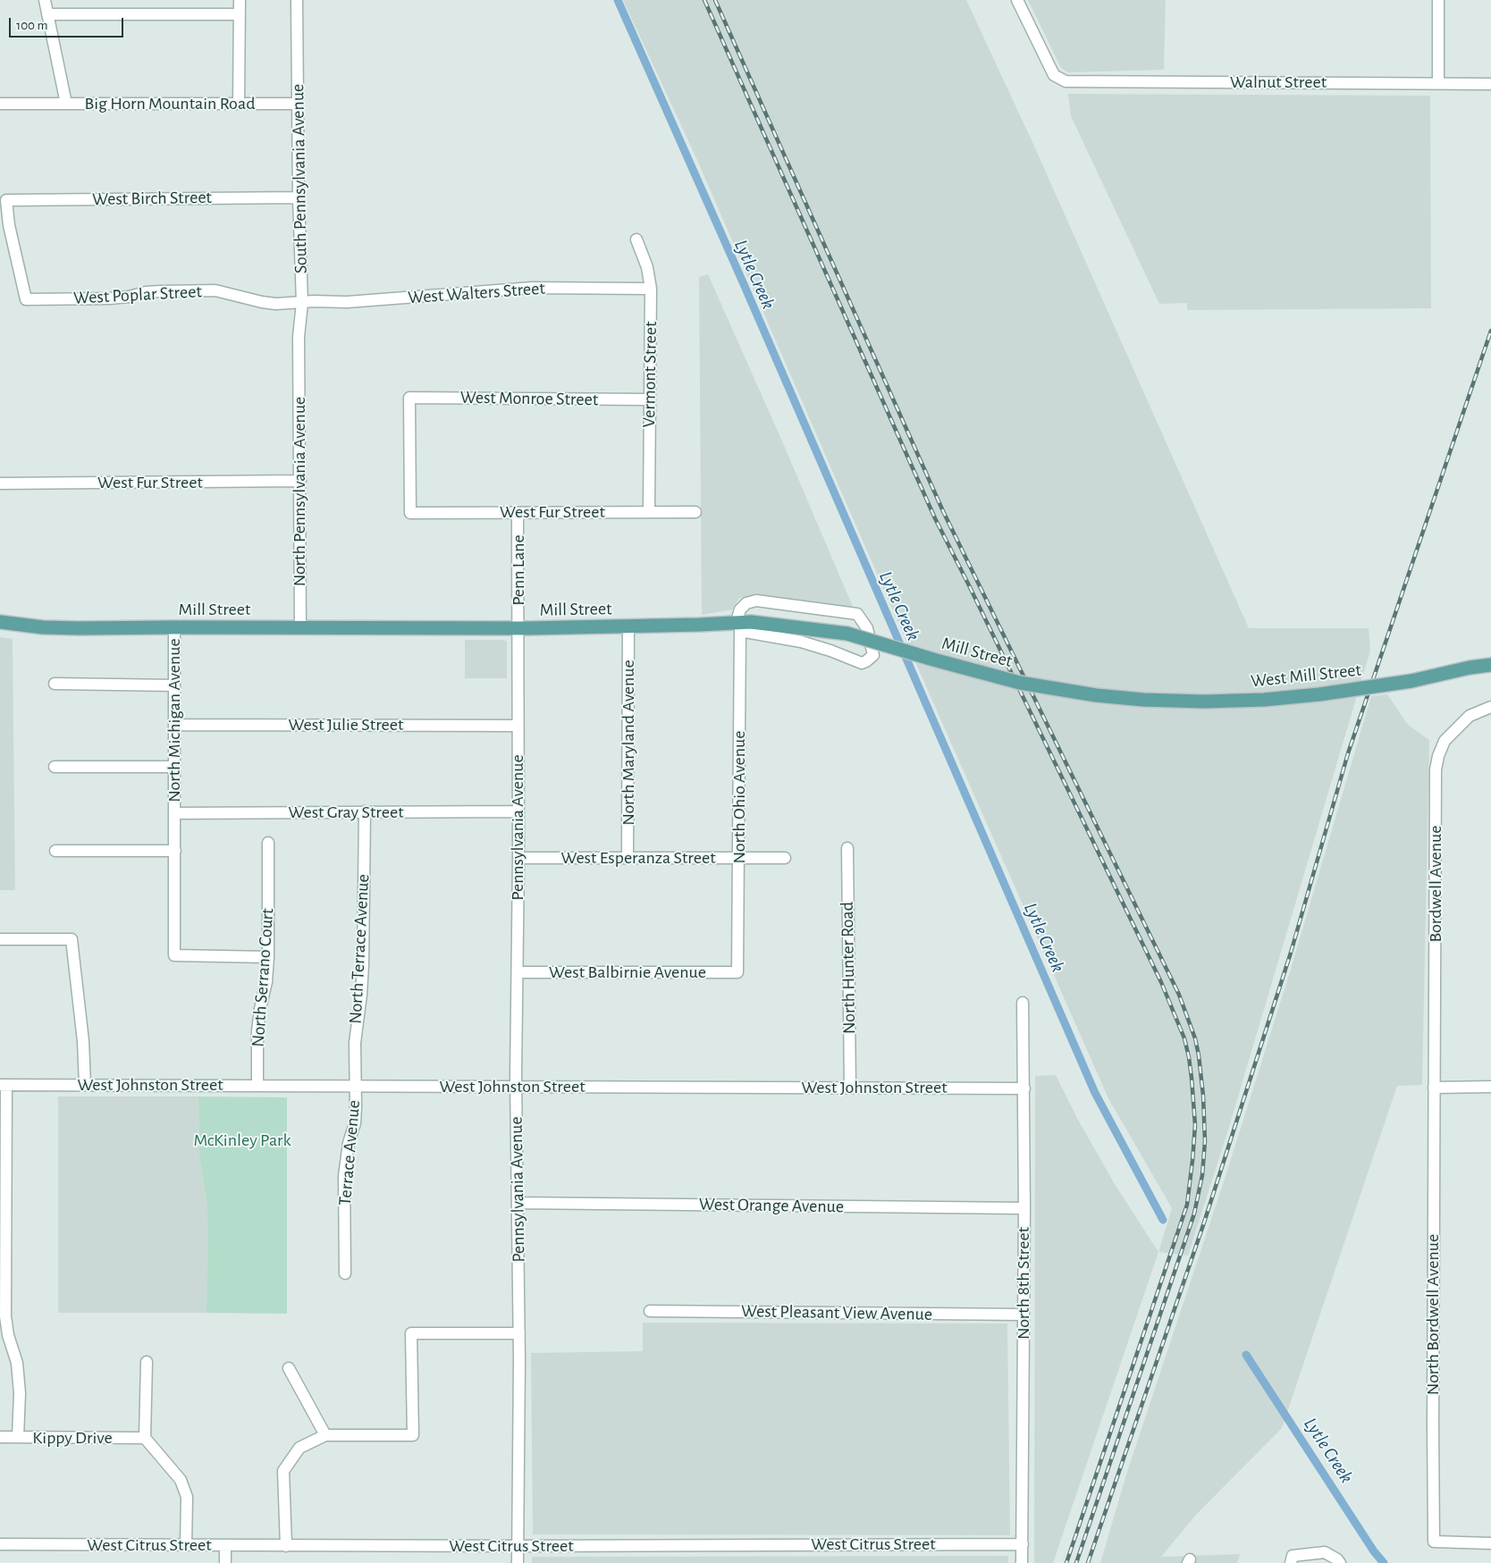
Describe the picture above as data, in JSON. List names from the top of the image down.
{
  "streets": {
    "main road": ["Mill Street", "West Mill Street"],
    "street": [
      "Walnut Street",
      "Big Horn Mountain Road",
      "South Pennsylvania Avenue",
      "West Birch Street",
      "West Walters Street",
      "West Poplar Street",
      "Vermont Street",
      "West Monroe Street",
      "West Fur Street",
      "North Pennsylvania Avenue",
      "Penn Lane",
      "North Michigan Avenue",
      "West Julie Street",
      "North Maryland Avenue",
      "North Ohio Avenue",
      "West Gray Street",
      "Pennsylvania Avenue",
      "West Esperanza Street",
      "Bordwell Avenue",
      "North Terrace Avenue",
      "North Hunter Road",
      "West Balbirnie Avenue",
      "North Serrano Court",
      "West Johnston Street",
      "Terrace Avenue",
      "West Orange Avenue",
      "North 8th Street",
      "West Pleasant View Avenue",
      "North Bordwell Avenue",
      "Kippy Drive",
      "West Citrus Street"
    ]
  },
  "crossings": [
    ["Big Horn Mountain Road", "South Pennsylvania Avenue"],
    ["South Pennsylvania Avenue", "West Birch Street"],
    ["South Pennsylvania Avenue", "West Walters Street"],
    ["South Pennsylvania Avenue", "West Poplar Street"],
    ["South Pennsylvania Avenue", "North Pennsylvania Avenue"],
    ["West Birch Street", "West Poplar Street"],
    ["West Walters Street", "West Poplar Street"],
    ["West Walters Street", "Vermont Street"],
    ["Vermont Street", "West Monroe Street"],
    ["Vermont Street", "West Fur Street"],
    ["West Monroe Street", "West Fur Street"],
    ["West Fur Street", "North Pennsylvania Avenue"],
    ["West Fur Street", "Penn Lane"],
    ["North Pennsylvania Avenue", "Mill Street"],
    ["Penn Lane", "Mill Street"],
    ["Penn Lane", "Pennsylvania Avenue"],
    ["Mill Street", "West Mill Street"],
    ["Mill Street", "North Michigan Avenue"],
    ["Mill Street", "North Maryland Avenue"],
    ["Mill Street", "North Ohio Avenue"],
    ["Mill Street", "Pennsylvania Avenue"],
    ["North Michigan Avenue", "West Julie Street"],
    ["North Michigan Avenue", "West Gray Street"],
    ["North Michigan Avenue", "North Serrano Court"],
    ["West Julie Street", "Pennsylvania Avenue"],
    ["North Maryland Avenue", "West Esperanza Street"],
    ["North Ohio Avenue", "West Esperanza Street"],
    ["North Ohio Avenue", "West Balbirnie Avenue"],
    ["West Gray Street", "Pennsylvania Avenue"],
    ["West Gray Street", "North Terrace Avenue"],
    ["Pennsylvania Avenue", "West Esperanza Street"],
    ["Pennsylvania Avenue", "West Balbirnie Avenue"],
    ["Pennsylvania Avenue", "West Johnston Street"],
    ["Pennsylvania Avenue", "West Orange Avenue"],
    ["Pennsylvania Avenue", "West Citrus Street"],
    ["Bordwell Avenue", "North Bordwell Avenue"],
    ["North Terrace Avenue", "West Johnston Street"],
    ["North Terrace Avenue", "Terrace Avenue"],
    ["North Hunter Road", "West Johnston Street"],
    ["North Serrano Court", "West Johnston Street"],
    ["West Johnston Street", "Terrace Avenue"],
    ["West Johnston Street", "North 8th Street"],
    ["West Orange Avenue", "North 8th Street"],
    ["North 8th Street", "West Pleasant View Avenue"],
    ["North 8th Street", "West Citrus Street"]
  ],
  "water": ["Lytle Creek"],
  "parks": ["McKinley Park"],
  "scale_bar": "100 m"
}
